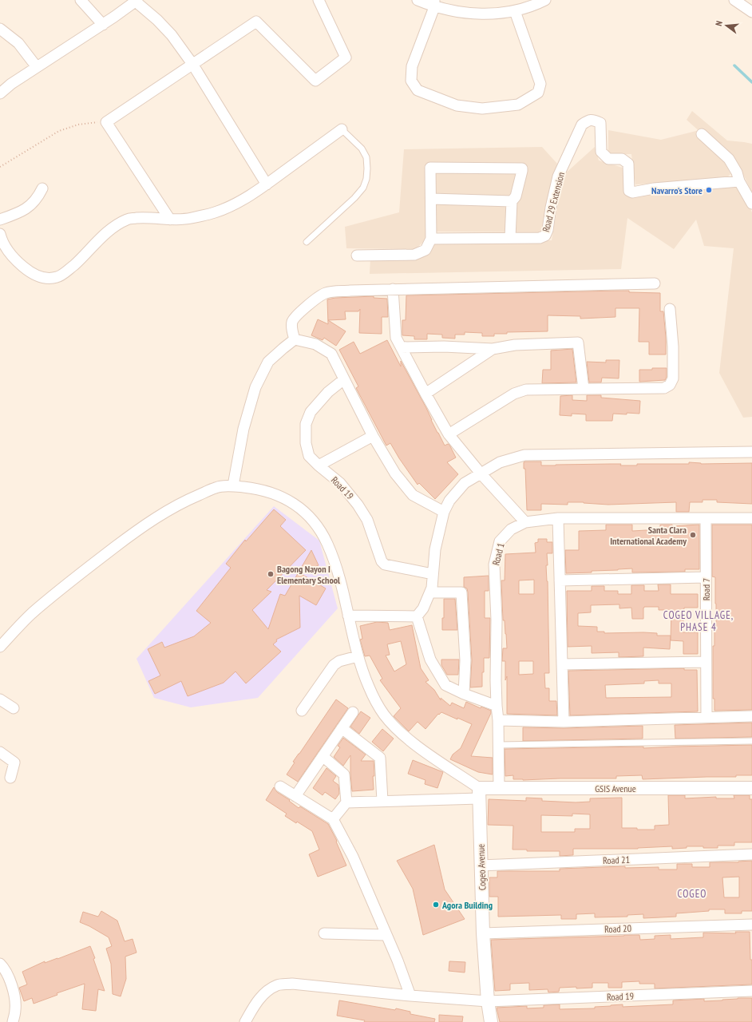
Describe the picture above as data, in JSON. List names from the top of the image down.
{
  "streets": {
    "street": [
      "Road 29 Extension",
      "Road 19",
      "Road 1",
      "Road 7",
      "GSIS Avenue",
      "Road 21",
      "Cogeo Avenue",
      "Road 20"
    ]
  },
  "crossings": [
    ["Road 19", "Cogeo Avenue"],
    ["Road 1", "Road 7"],
    ["Road 1", "GSIS Avenue"],
    ["GSIS Avenue", "Cogeo Avenue"],
    ["Road 21", "Cogeo Avenue"],
    ["Cogeo Avenue", "Road 20"]
  ],
  "districts": ["COGEO VILLAGE, PHASE 4", "COGEO"],
  "places": [
    "Navarro's Store",
    "Santa Clara International Academy",
    "Bagong Nayon I Elementary School",
    "Agora Building"
  ],
  "north": "left"
}
